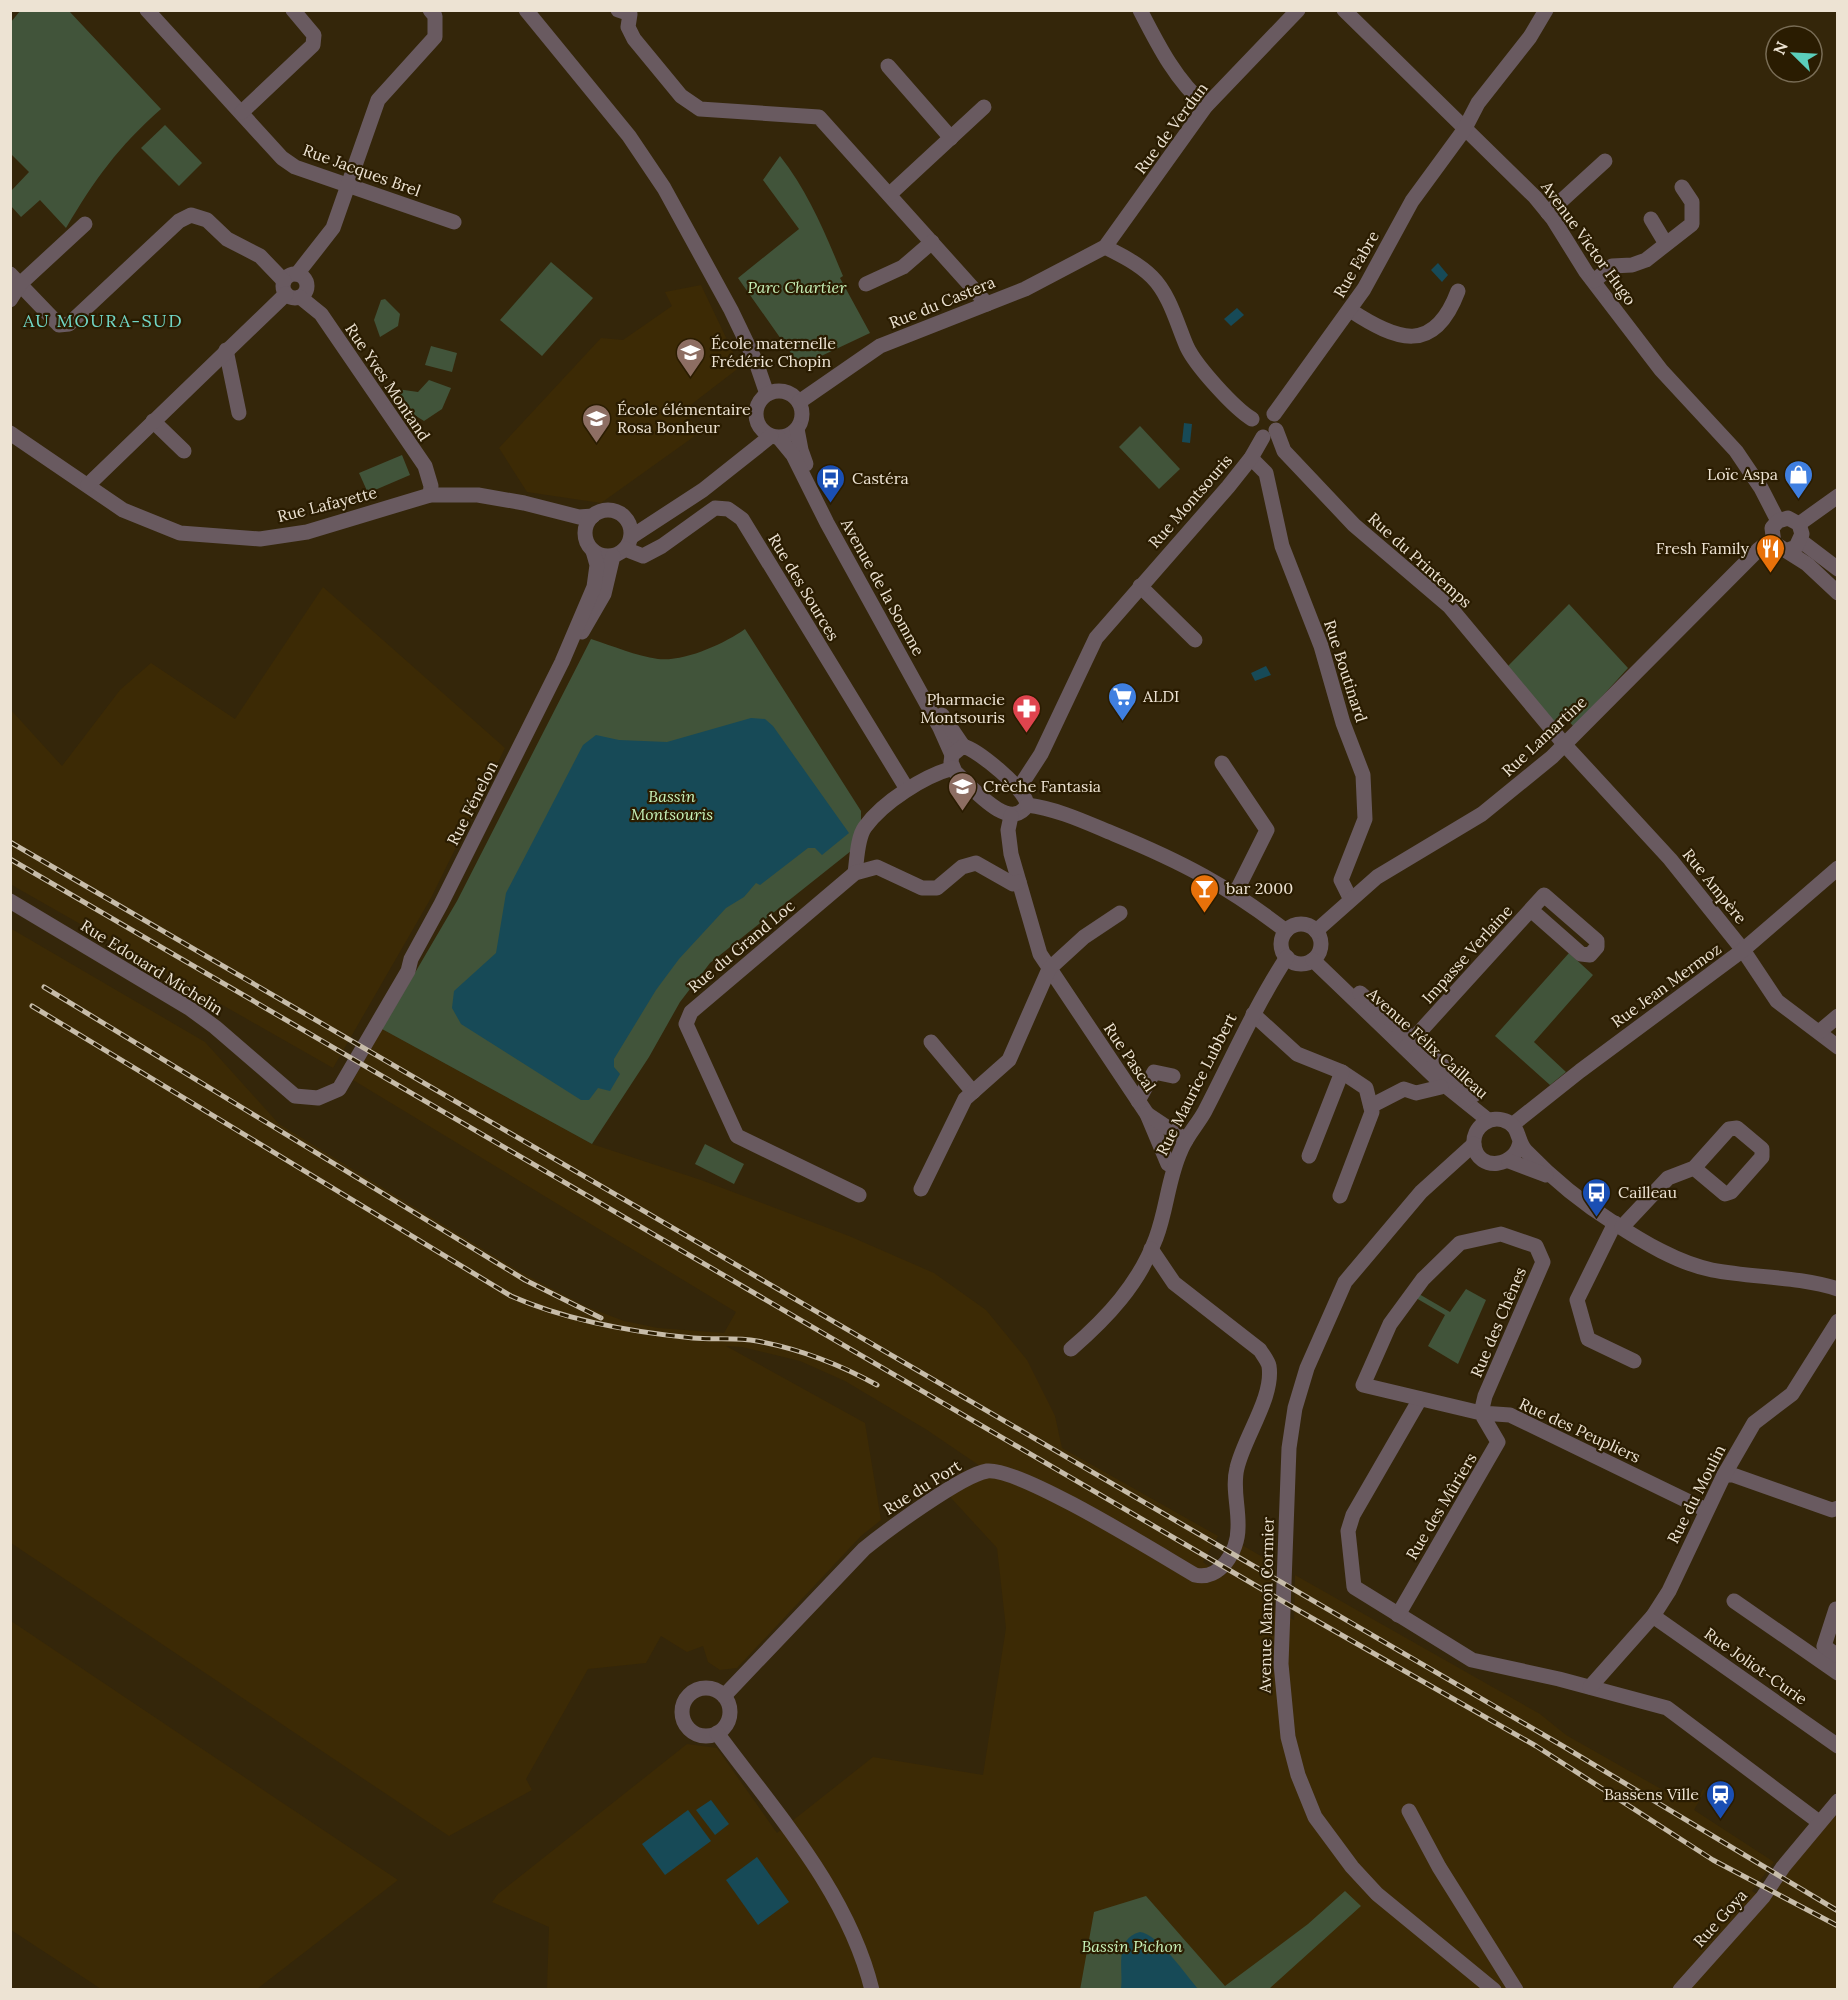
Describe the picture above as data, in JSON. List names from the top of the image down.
{
  "streets": {
    "street": [
      "Rue de Verdun",
      "Rue Jacques Brel",
      "Avenue Victor Hugo",
      "Rue Fabre",
      "Rue du Castera",
      "Rue Yves Montand",
      "Rue Montsouris",
      "Rue Lafayette",
      "Rue du Printemps",
      "Rue des Sources",
      "Avenue de la Somme",
      "Rue Boutinard",
      "Rue Lamartine",
      "Rue Fénelon",
      "Rue Ampère",
      "Rue du Grand Loc",
      "Impasse Verlaine",
      "Rue Edouard Michelin",
      "Rue Jean Mermoz",
      "Avenue Félix Cailleau",
      "Rue Pascal",
      "Rue Maurice Lubbert",
      "Rue des Chênes",
      "Rue des Peupliers",
      "Rue du Port",
      "Rue du Moulin",
      "Rue des Mûriers",
      "Avenue Manon Cormier",
      "Rue Joliot-Curie",
      "Rue Goya"
    ]
  },
  "crossings": [
    ["Rue de Verdun", "Rue du Castera"],
    ["Avenue Victor Hugo", "Rue Fabre"],
    ["Avenue Victor Hugo", "Rue Lamartine"],
    ["Rue Fabre", "Rue Montsouris"],
    ["Rue Fabre", "Rue du Printemps"],
    ["Rue du Castera", "Avenue de la Somme"],
    ["Rue Yves Montand", "Rue Lafayette"],
    ["Rue Montsouris", "Rue du Printemps"],
    ["Rue Montsouris", "Rue Boutinard"],
    ["Rue Lafayette", "Rue des Sources"],
    ["Rue Lafayette", "Rue Fénelon"],
    ["Rue du Printemps", "Rue Lamartine"],
    ["Rue du Printemps", "Rue Ampère"],
    ["Rue des Sources", "Rue Fénelon"],
    ["Rue Boutinard", "Rue Lamartine"],
    ["Rue Lamartine", "Rue Ampère"],
    ["Rue Lamartine", "Avenue Félix Cailleau"],
    ["Rue Lamartine", "Rue Maurice Lubbert"],
    ["Rue Fénelon", "Rue Edouard Michelin"],
    ["Rue Ampère", "Rue Jean Mermoz"],
    ["Impasse Verlaine", "Avenue Félix Cailleau"],
    ["Rue Jean Mermoz", "Avenue Félix Cailleau"],
    ["Rue Jean Mermoz", "Avenue Manon Cormier"],
    ["Avenue Félix Cailleau", "Rue Maurice Lubbert"],
    ["Avenue Félix Cailleau", "Avenue Manon Cormier"],
    ["Rue Pascal", "Rue Maurice Lubbert"],
    ["Rue Maurice Lubbert", "Rue du Port"],
    ["Rue des Chênes", "Rue des Peupliers"],
    ["Rue des Chênes", "Rue des Mûriers"],
    ["Rue des Peupliers", "Rue du Moulin"],
    ["Rue des Peupliers", "Rue des Mûriers"],
    ["Rue du Moulin", "Rue Joliot-Curie"]
  ],
  "districts": ["AU MOURA-SUD"],
  "parks": ["Parc Chartier", "Bassin Montsouris", "Bassin Pichon"],
  "places": {
    "school or university": ["École maternelle Frédéric Chopin", "École élémentaire Rosa Bonheur", "Crèche Fantasia"],
    "shop": ["Loïc Aspa"],
    "bus stop": ["Castéra", "Cailleau"],
    "restaurant": ["Fresh Family"],
    "supermarket": ["ALDI"],
    "pharmacy": ["Pharmacie Montsouris"],
    "bar": ["bar 2000"],
    "station": ["Bassens Ville"]
  },
  "north": "top left"
}
